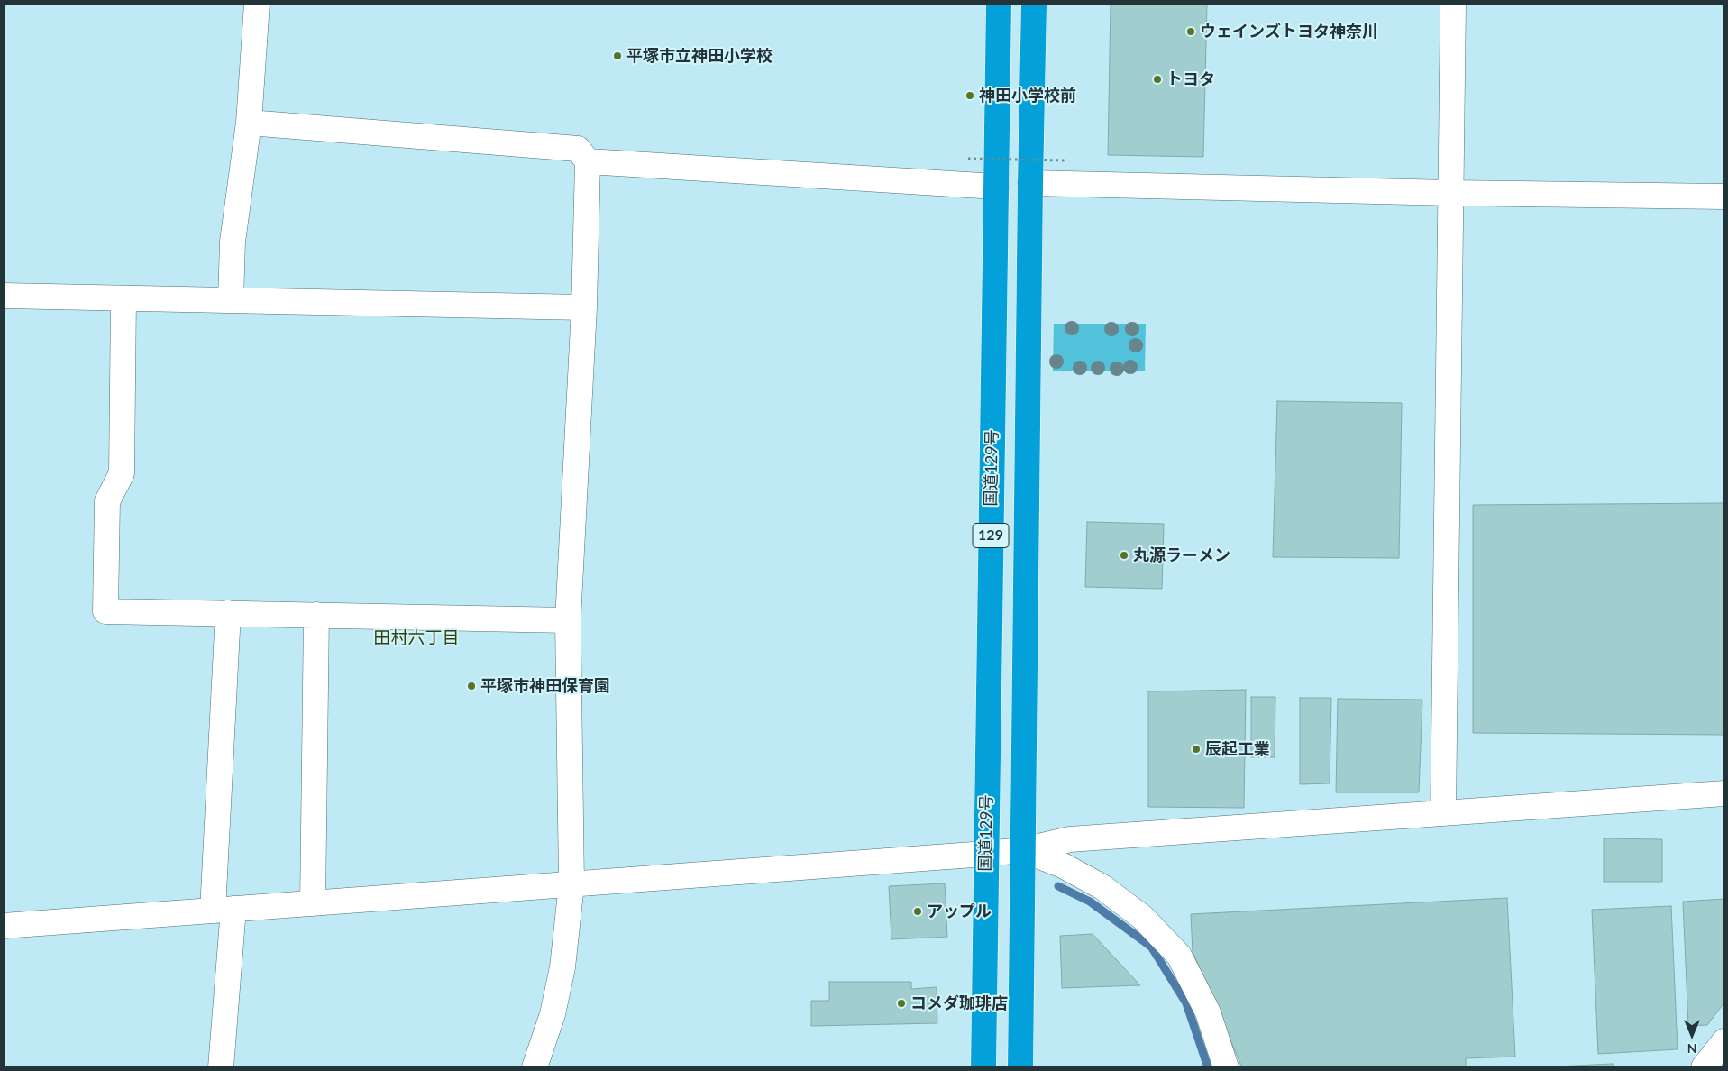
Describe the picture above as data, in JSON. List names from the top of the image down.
{
  "streets": {
    "highway": ["国道129号", "129"]
  },
  "districts": ["田村六丁目"],
  "places": [
    "ウェインズトヨタ神奈川",
    "平塚市立神田小学校",
    "トヨタ",
    "神田小学校前",
    "丸源ラーメン",
    "平塚市神田保育園",
    "辰起工業",
    "アップル",
    "コメダ珈琲店"
  ],
  "north": "bottom"
}
